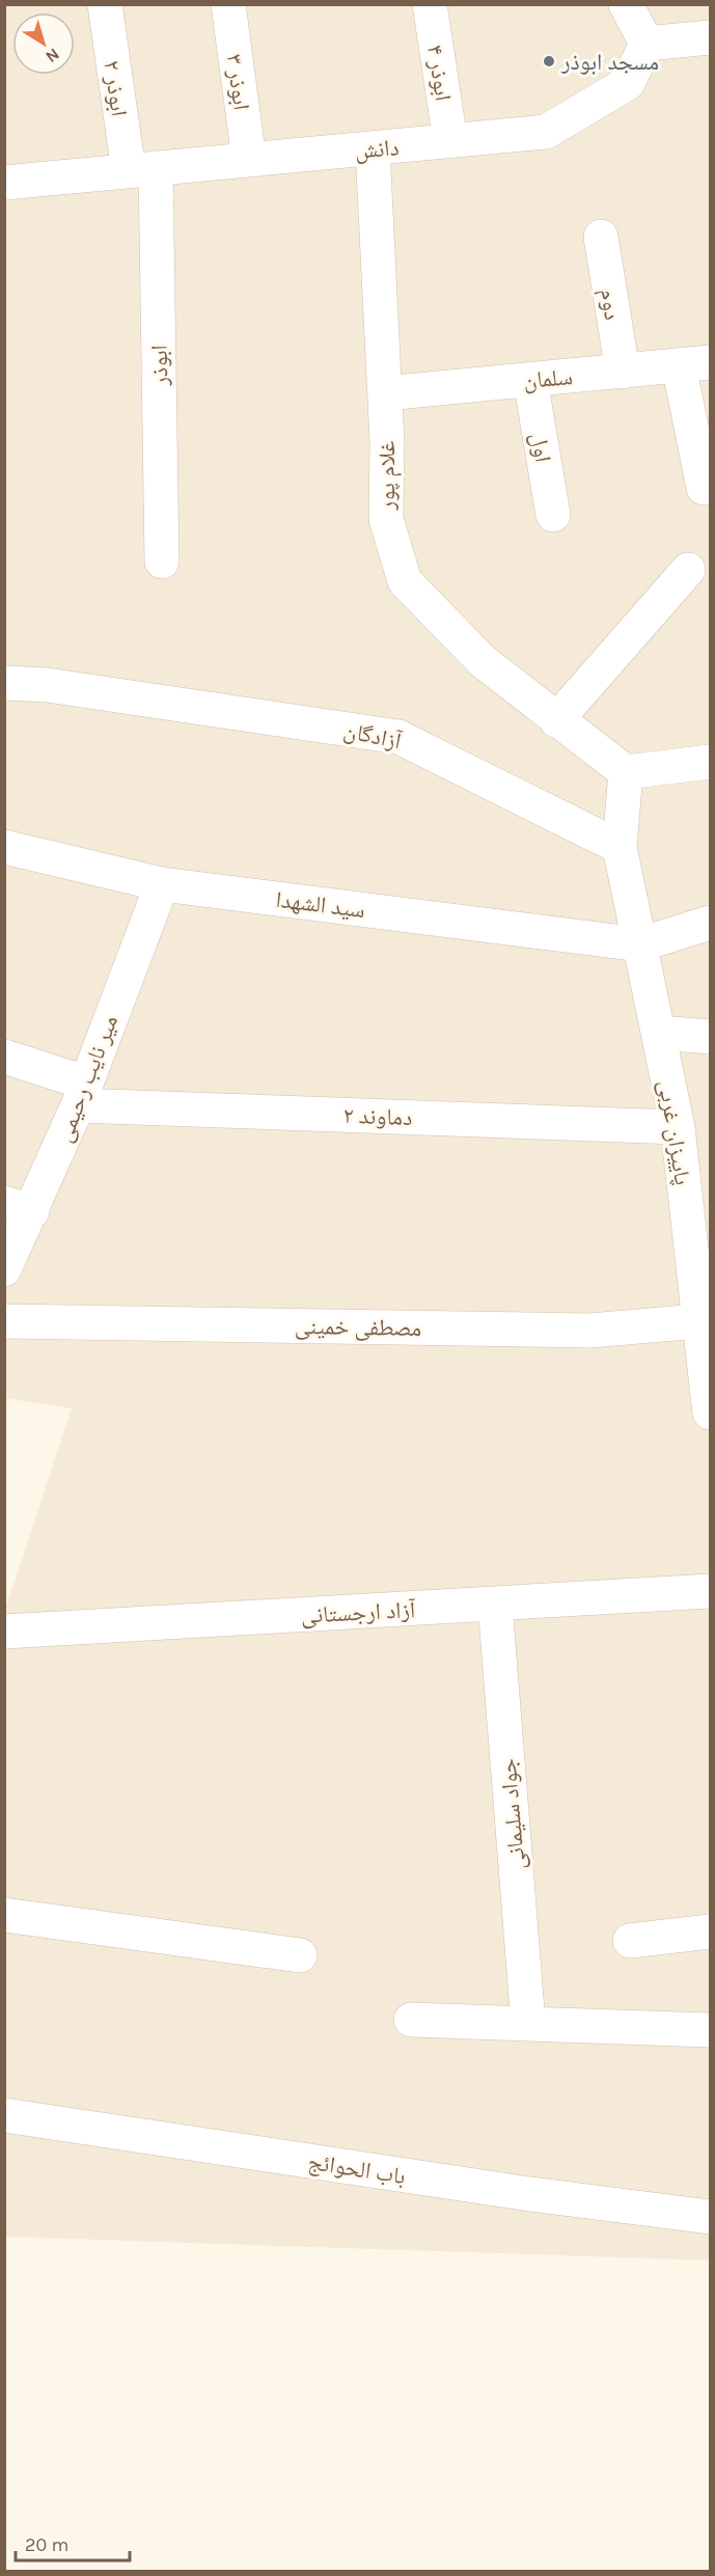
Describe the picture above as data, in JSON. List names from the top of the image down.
{
  "streets": {
    "street": [
      "ابوذر ۴",
      "ابوذر ۳",
      "ابوذر ۲",
      "دانش",
      "دوم",
      "ابوذر",
      "سلمان",
      "اول",
      "غلام پور",
      "آزادگان",
      "سید الشهدا",
      "میر نایب رحیمی",
      "دماوند ۲",
      "پاییزان غربی",
      "مصطفی خمینی",
      "آزاد ارجستانی",
      "جواد سلیمانی",
      "باب الحوائج"
    ]
  },
  "crossings": [
    ["ابوذر ۴", "دانش"],
    ["ابوذر ۳", "دانش"],
    ["ابوذر ۲", "دانش"],
    ["ابوذر ۲", "ابوذر"],
    ["دانش", "ابوذر"],
    ["دانش", "غلام پور"],
    ["دوم", "سلمان"],
    ["سلمان", "اول"],
    ["سلمان", "غلام پور"],
    ["سید الشهدا", "میر نایب رحیمی"],
    ["سید الشهدا", "پاییزان غربی"],
    ["میر نایب رحیمی", "دماوند ۲"],
    ["دماوند ۲", "پاییزان غربی"],
    ["پاییزان غربی", "مصطفی خمینی"],
    ["آزاد ارجستانی", "جواد سلیمانی"]
  ],
  "places": ["مسجد ابوذر"],
  "scale_bar": "20 m",
  "north": "bottom right"
}
